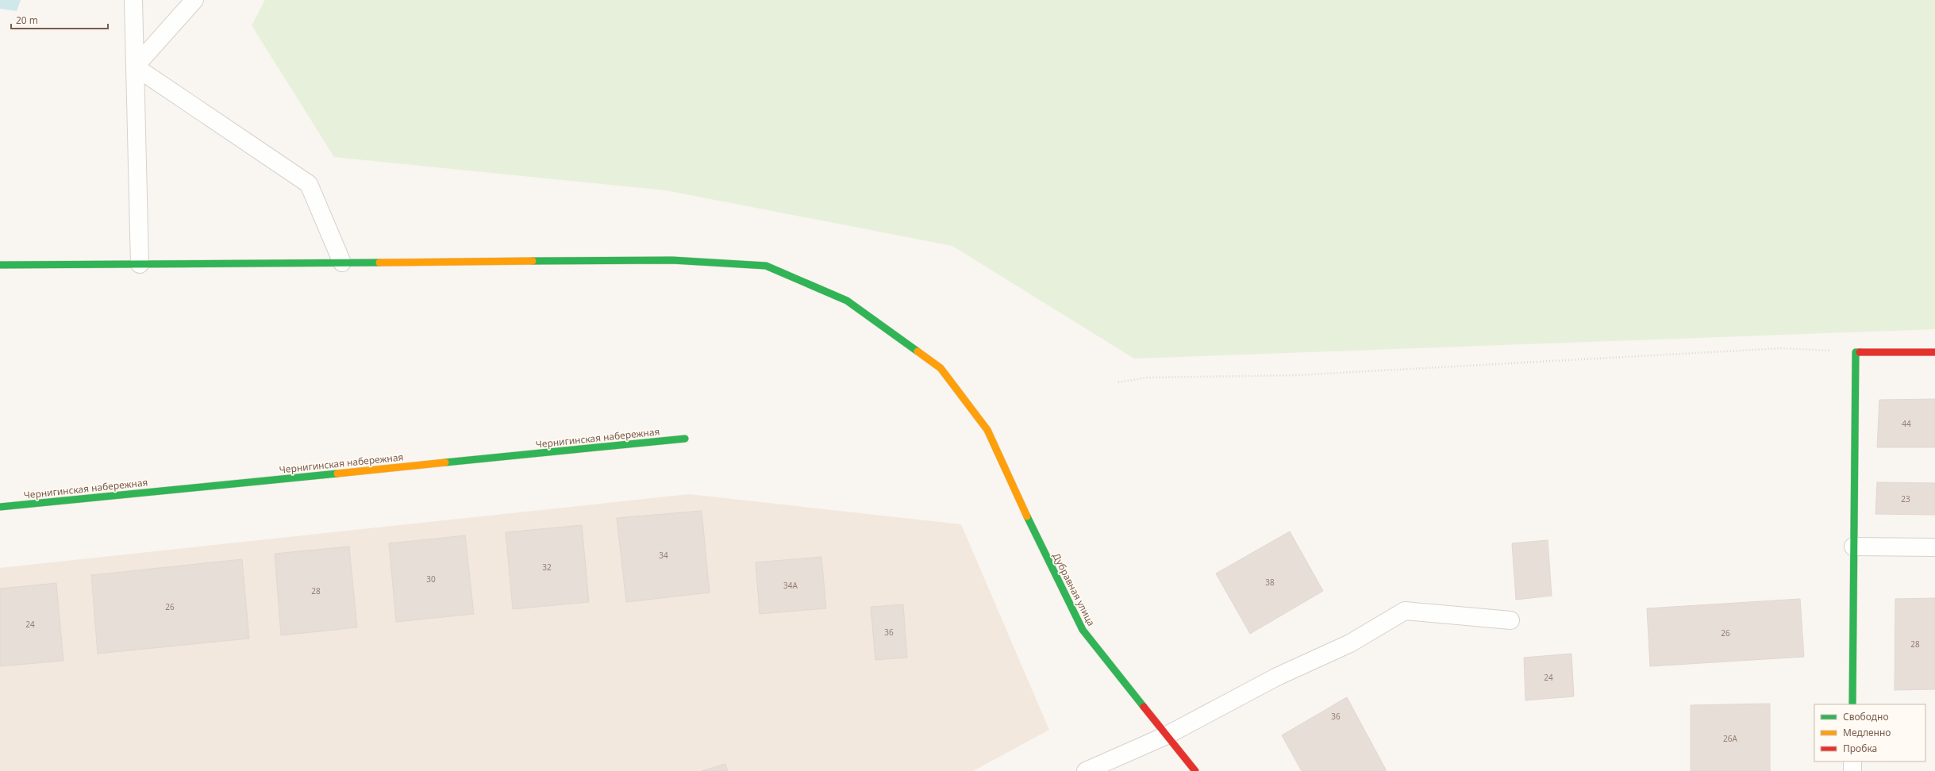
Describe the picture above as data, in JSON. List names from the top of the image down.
{
  "streets": {
    "street": ["Чернигинская набережная", "Дубравная улица"]
  },
  "house_numbers": [
    "44",
    "23",
    "34",
    "32",
    "30",
    "38",
    "34А",
    "28",
    "26",
    "24",
    "36",
    "26",
    "28",
    "24",
    "36",
    "26А"
  ],
  "legend": ["Свободно", "Медленно", "Пробка"],
  "scale_bar": "20 m"
}
